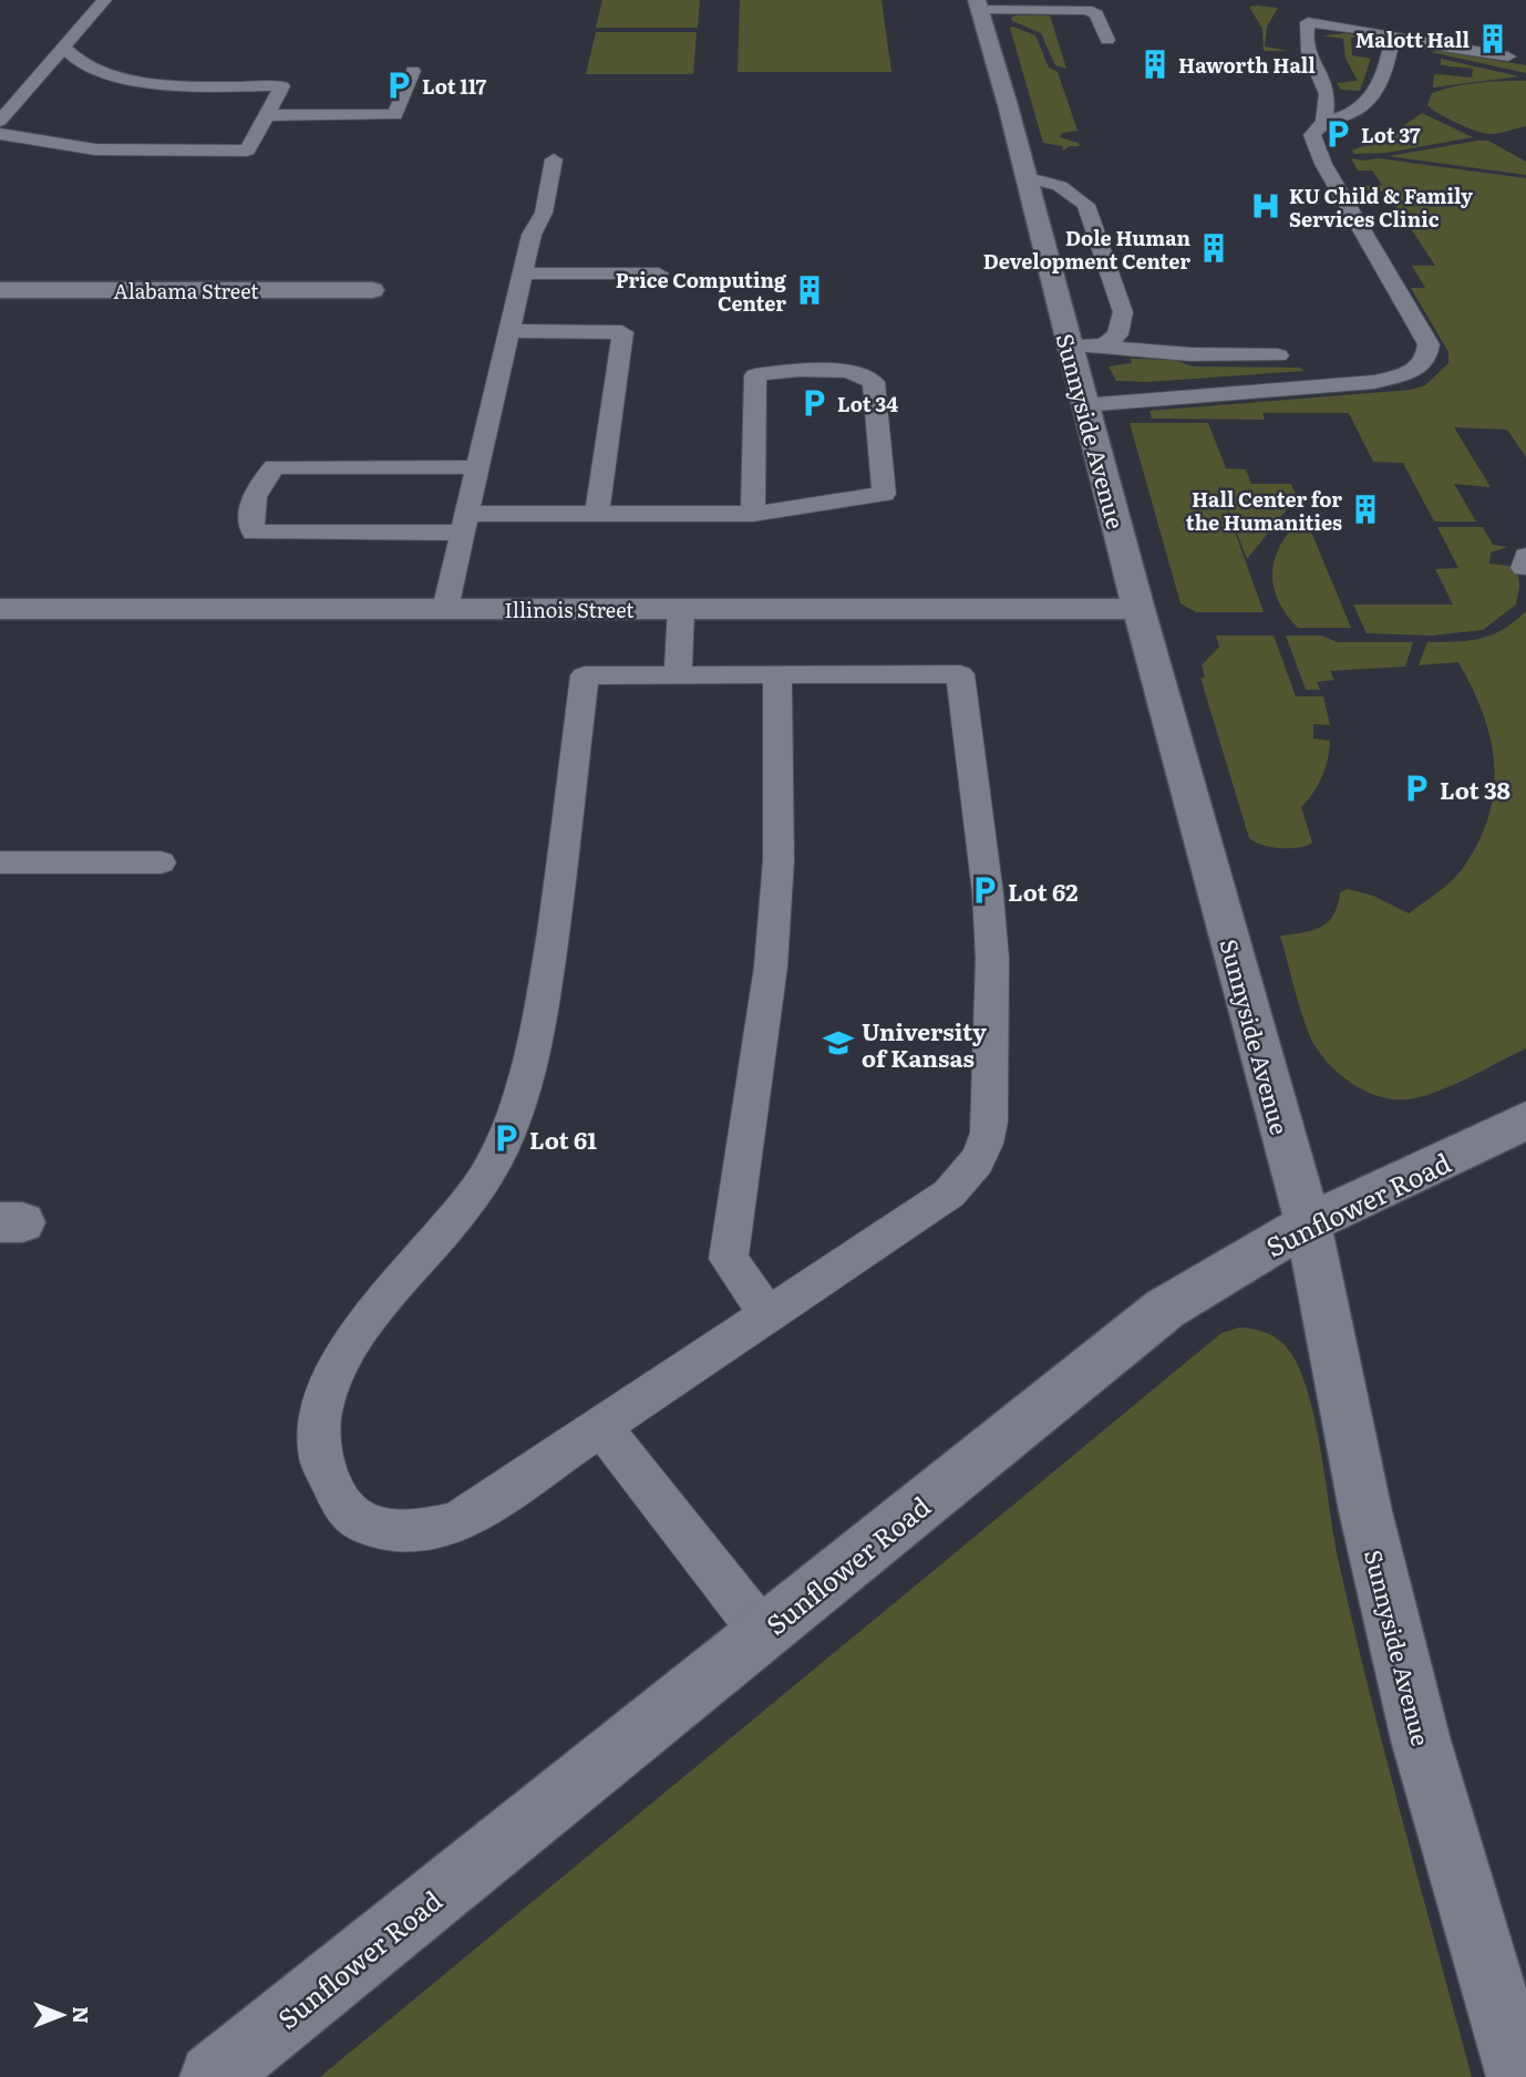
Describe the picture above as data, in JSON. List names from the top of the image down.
{
  "streets": {
    "street": [
      "Alabama Street",
      "Sunnyside Avenue",
      "Illinois Street",
      "Sunflower Road"
    ]
  },
  "crossings": [
    ["Sunnyside Avenue", "Illinois Street"],
    ["Sunnyside Avenue", "Sunflower Road"]
  ],
  "places": {
    "building": [
      "Malott Hall",
      "Haworth Hall",
      "Dole Human Development Center",
      "Price Computing Center",
      "Hall Center for the Humanities"
    ],
    "parking": [
      "Lot 117",
      "Lot 37",
      "Lot 34",
      "Lot 38",
      "Lot 62",
      "Lot 61"
    ],
    "hospital": ["KU Child & Family Services Clinic"],
    "school or university": ["University of Kansas"]
  },
  "north": "right"
}
